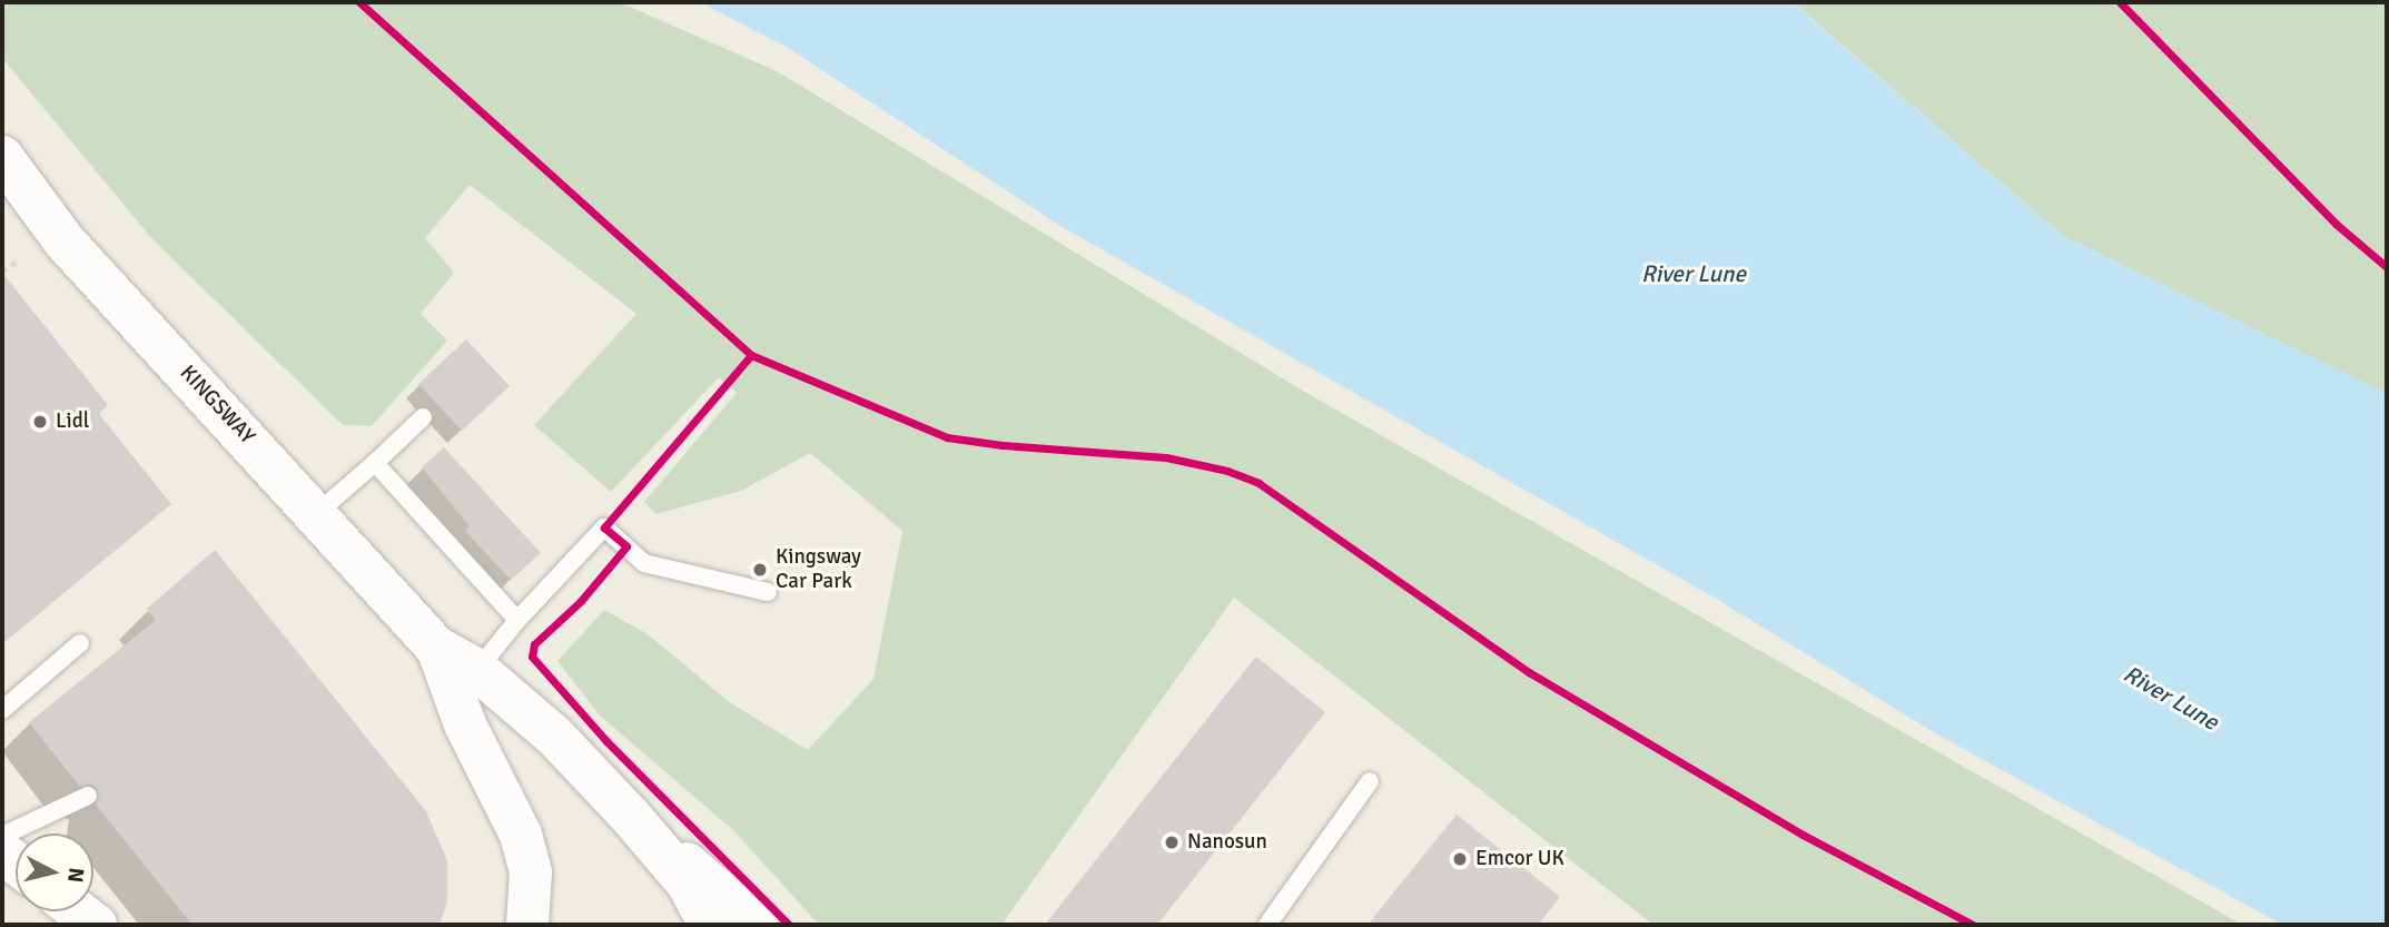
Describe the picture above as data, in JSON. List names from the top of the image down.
{
  "streets": {
    "main road": ["KINGSWAY"]
  },
  "water": ["River Lune"],
  "places": [
    "Lidl",
    "Kingsway Car Park",
    "Nanosun",
    "Emcor UK"
  ],
  "north": "right"
}
